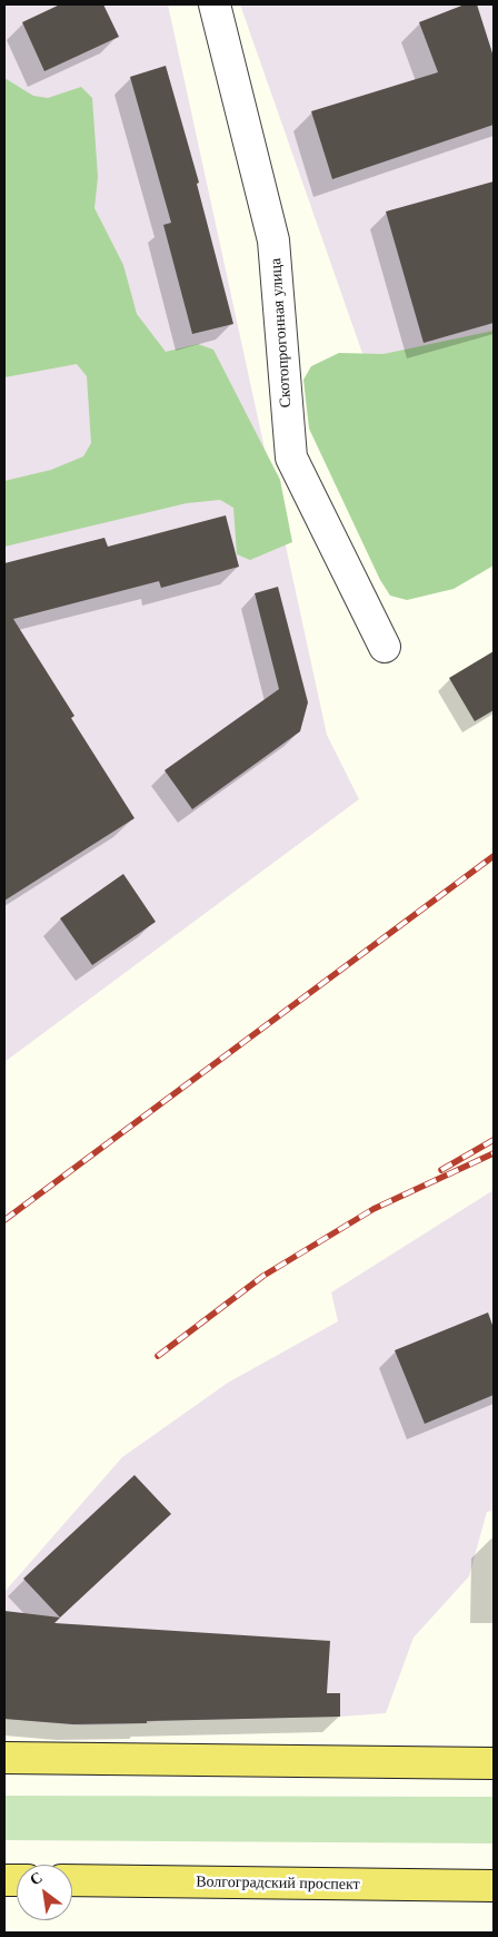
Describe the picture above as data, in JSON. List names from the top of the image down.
{
  "streets": {
    "main road": ["Волгоградский проспект"],
    "street": ["Скотопрогонная улица"]
  },
  "north": "top left"
}
